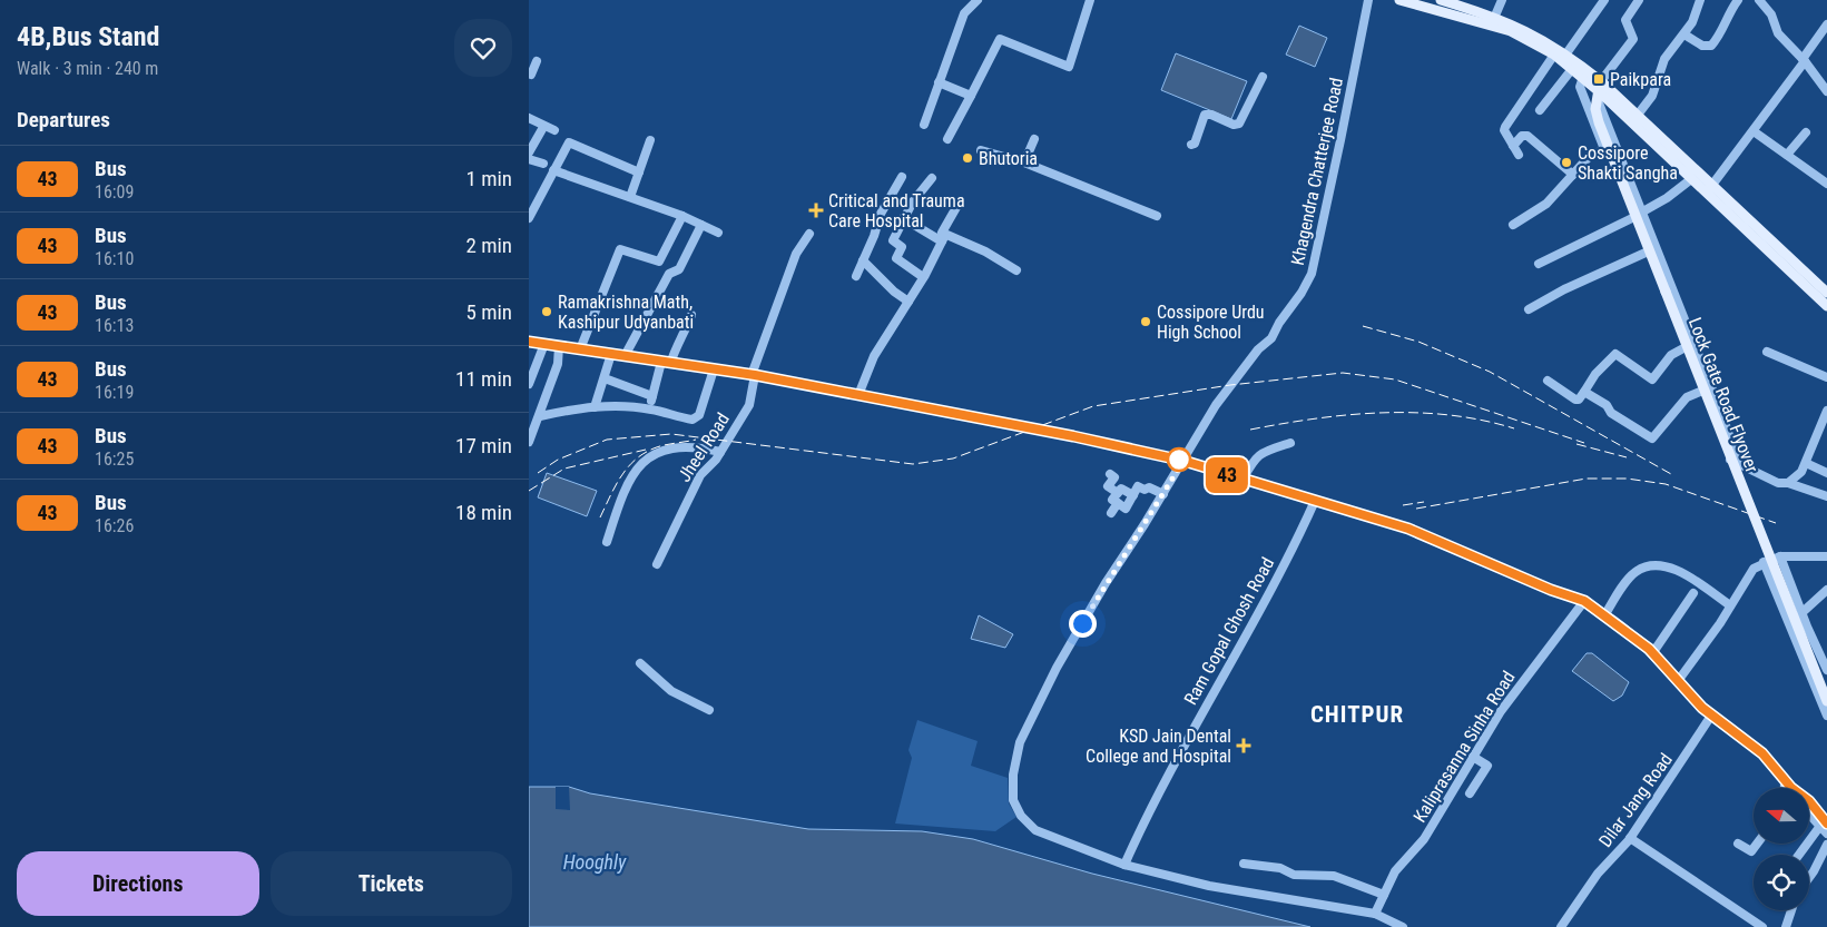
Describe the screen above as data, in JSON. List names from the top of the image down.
{
  "streets": {
    "main road": ["Lock Gate Road Flyover"],
    "street": [
      "Khagendra Chatterjee Road",
      "Jheel Road",
      "Ram Gopal Ghosh Road",
      "Kaliprasanna Sinha Road",
      "Dilar Jang Road"
    ]
  },
  "crossings": [
    ["Khagendra Chatterjee Road", "Ram Gopal Ghosh Road"],
    ["Khagendra Chatterjee Road", "Kaliprasanna Sinha Road"]
  ],
  "districts": ["CHITPUR"],
  "water": ["Hooghly"],
  "places": {
    "transit": ["Paikpara"],
    "other": [
      "Bhutoria",
      "Cossipore Shakti Sangha",
      "Ramakrishna Math, Kashipur Udyanbati",
      "Cossipore Urdu High School"
    ],
    "health": ["Critical and Trauma Care Hospital", "KSD Jain Dental College and Hospital"]
  },
  "lines": ["bus line 43"],
  "north": "left",
  "page": {
    "heading": [
      ["4B,Bus Stand", "Walk · 3 min · 240 m"],
      "Departures"
    ],
    "on_map": "43",
    "list": [
      {
        "mark": "43",
        "name": "Bus",
        "note": "16:09",
        "value": "1 min"
      },
      {
        "mark": "43",
        "name": "Bus",
        "note": "16:10",
        "value": "2 min"
      },
      {
        "mark": "43",
        "name": "Bus",
        "note": "16:13",
        "value": "5 min"
      },
      {
        "mark": "43",
        "name": "Bus",
        "note": "16:19",
        "value": "11 min"
      },
      {
        "mark": "43",
        "name": "Bus",
        "note": "16:25",
        "value": "17 min"
      },
      {
        "mark": "43",
        "name": "Bus",
        "note": "16:26",
        "value": "18 min"
      }
    ],
    "buttons": ["Directions", "Tickets"]
  }
}
